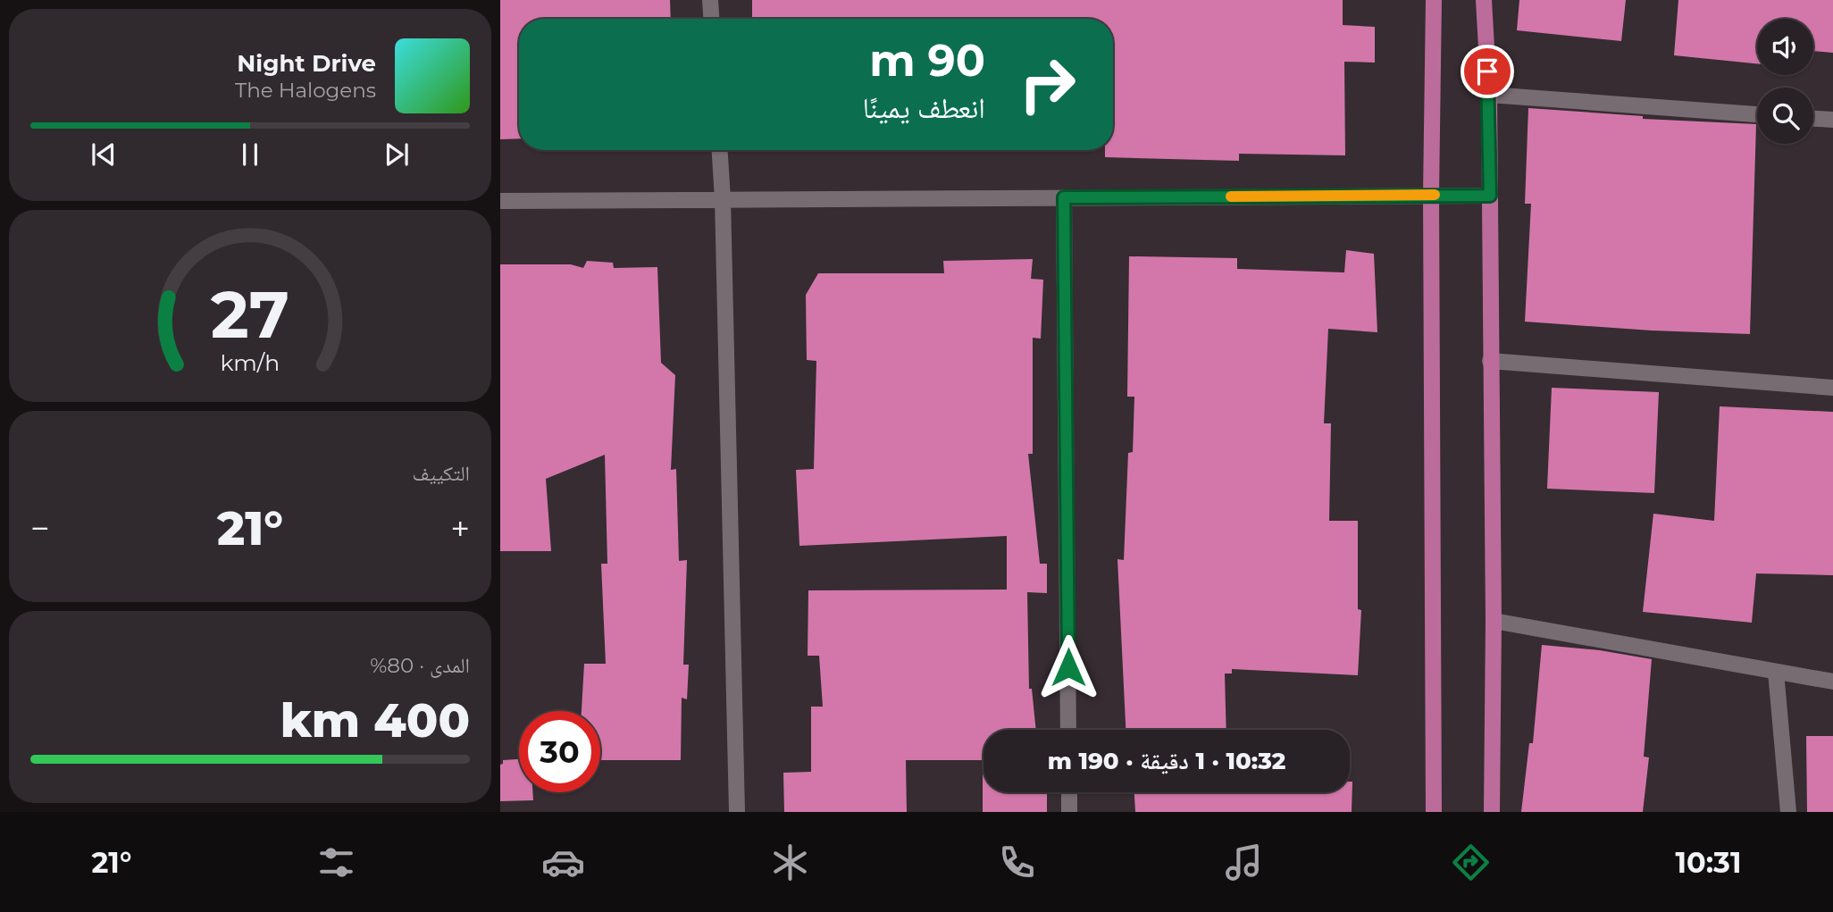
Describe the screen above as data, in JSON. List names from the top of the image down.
{
  "page": {
    "turn": ["90 m", "انعطف يمينًا"],
    "song": ["Night Drive", "The Halogens"],
    "tile": [
      "التكييف",
      ["المدى · 80%", "400 km"]
    ],
    "heat": ["−", "21°", "+"],
    "limit": "30",
    "trip": "10:32 · 1 دقيقة · 190 m",
    "tabs": ["10:31", "21°"],
    "gauge": ["27", "km/h"]
  }
}
